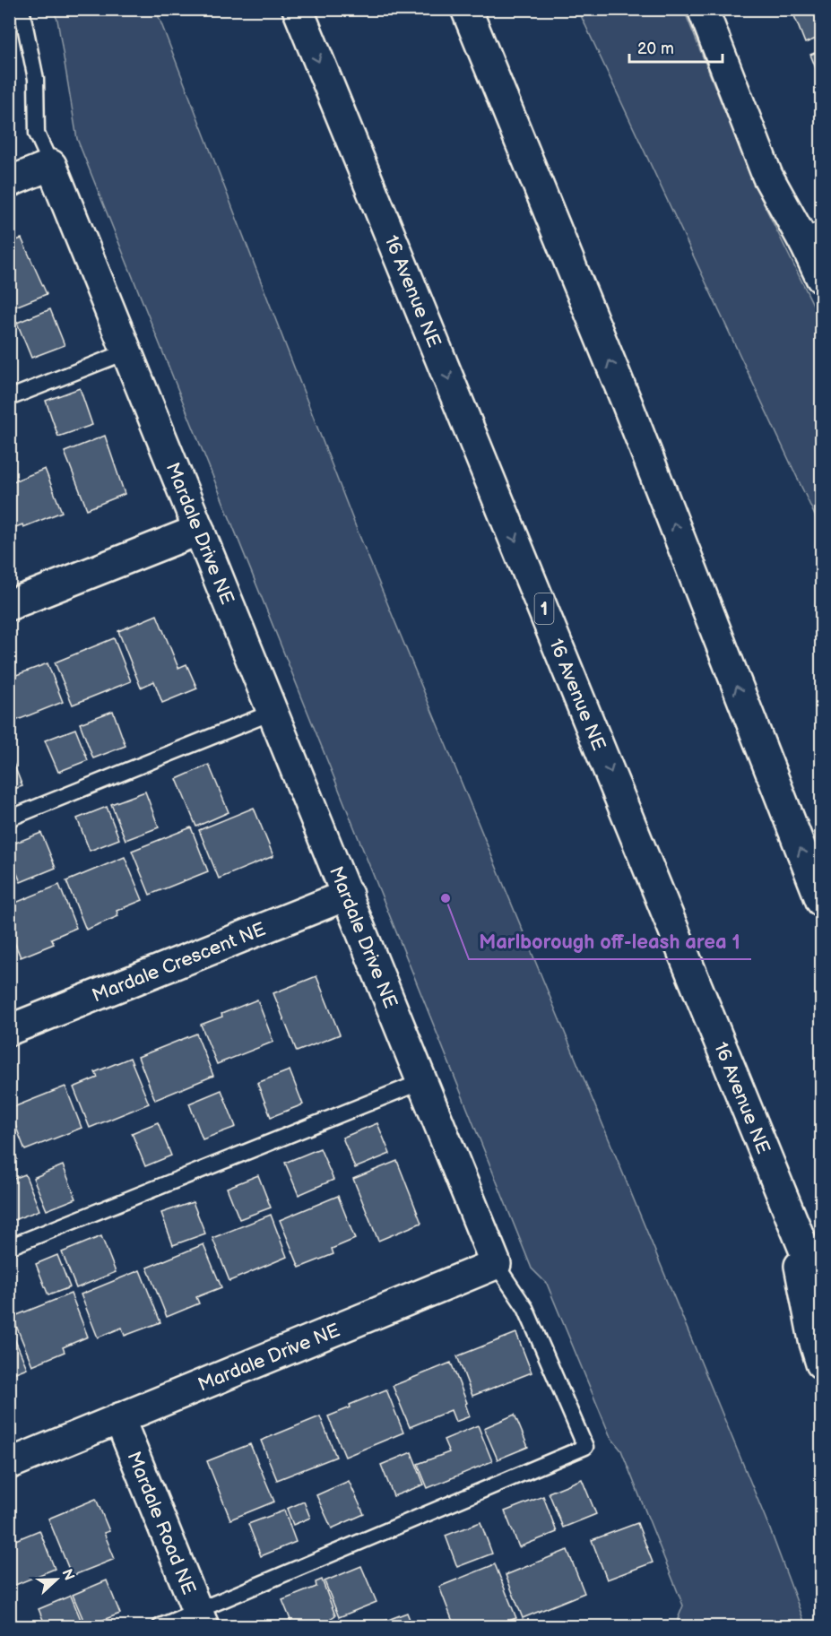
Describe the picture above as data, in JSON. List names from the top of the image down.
{
  "streets": {
    "main road": [
      "16 Avenue NE",
      "Mardale Drive NE",
      "1",
      "Mardale Crescent NE",
      "Mardale Road NE"
    ]
  },
  "crossings": [
    ["Mardale Drive NE", "Mardale Crescent NE"],
    ["Mardale Drive NE", "Mardale Road NE"]
  ],
  "places": ["Marlborough off-leash area 1"],
  "scale_bar": "20 m",
  "north": "right"
}
